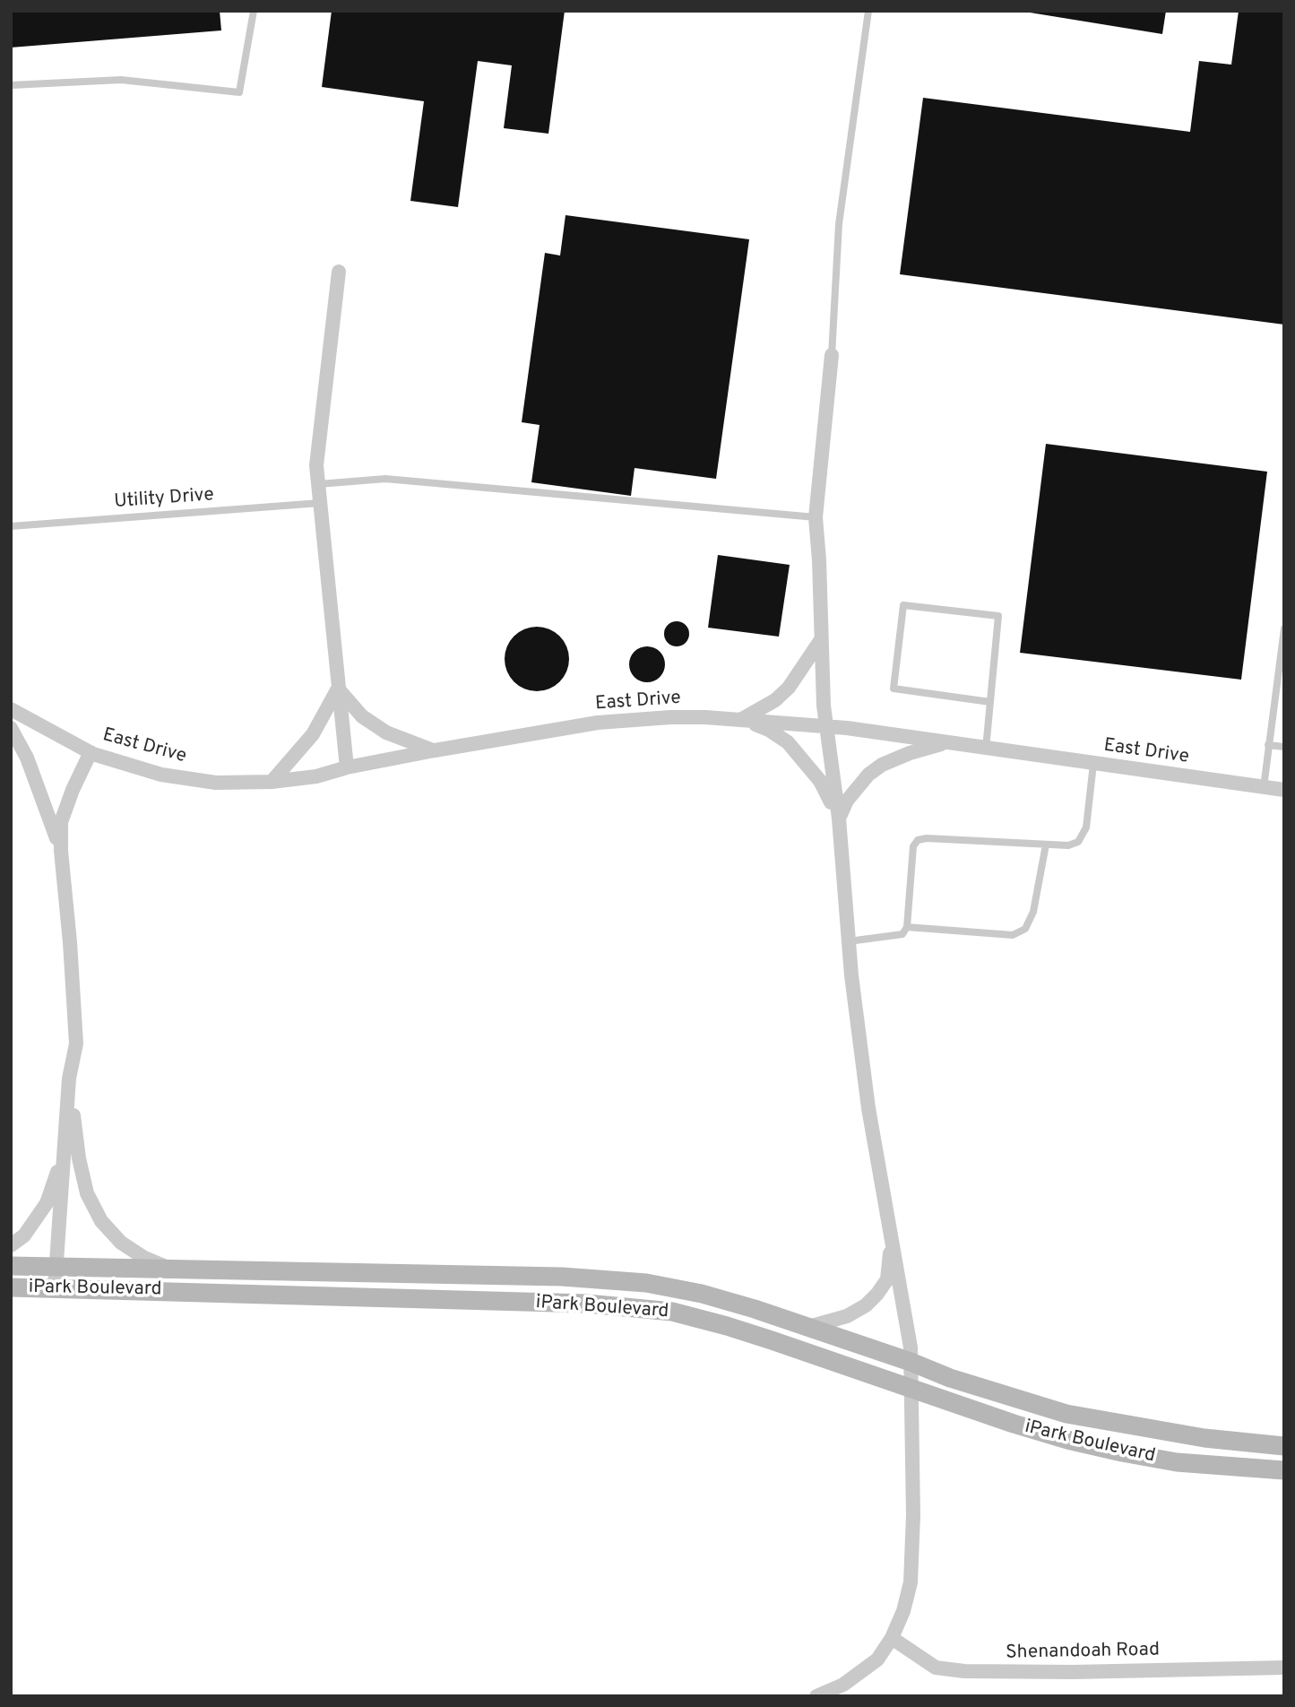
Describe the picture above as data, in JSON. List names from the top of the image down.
{
  "streets": {
    "main road": ["iPark Boulevard"],
    "street": ["East Drive", "Shenandoah Road"],
    "lane": ["Utility Drive"]
  }
}
